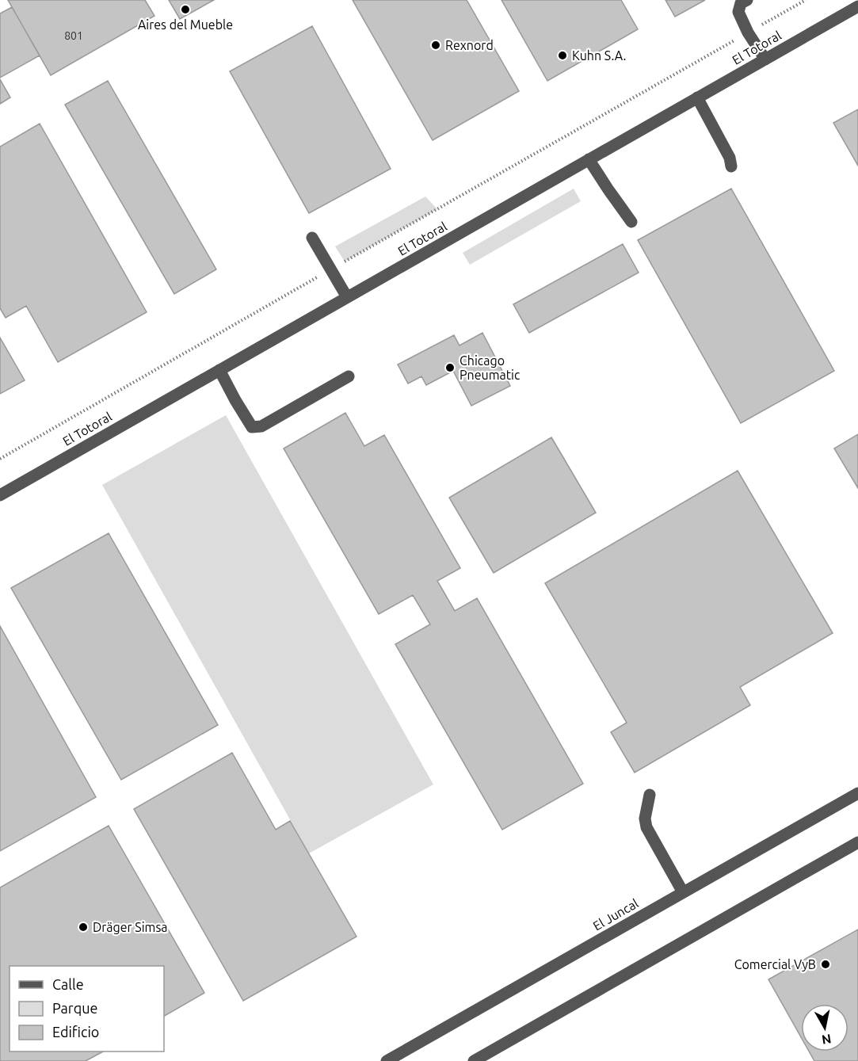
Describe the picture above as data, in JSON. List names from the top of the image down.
{
  "streets": {
    "street": ["El Totoral", "El Juncal"]
  },
  "places": [
    "Aires del Mueble",
    "Rexnord",
    "Kuhn S.A.",
    "Chicago Pneumatic",
    "Dräger Simsa",
    "Comercial VyB"
  ],
  "house_numbers": ["801"],
  "legend": ["Calle", "Parque", "Edificio"],
  "north": "bottom"
}
